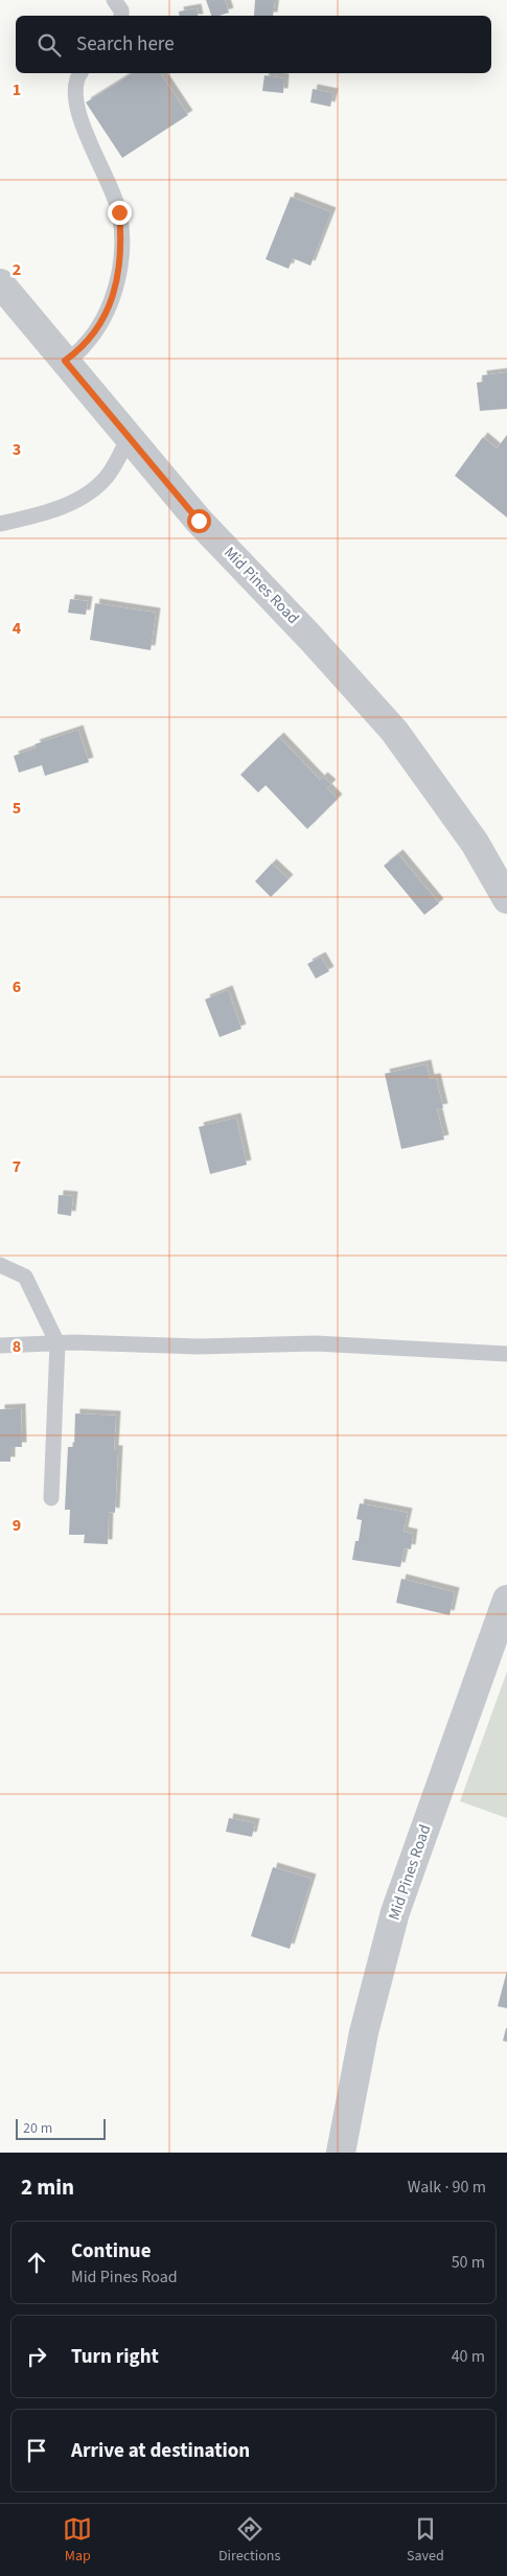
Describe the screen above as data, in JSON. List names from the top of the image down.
{
  "streets": {
    "street": ["Mid Pines Road"]
  },
  "scale_bar": "20 m",
  "page": {
    "search": "Search here",
    "scale": "20 m",
    "heading": ["2 min", "Walk · 90 m"],
    "list": [
      ["Continue", "Mid Pines Road", "50 m"],
      ["Turn right", "40 m"],
      "Arrive at destination"
    ],
    "nav": ["Map", "Directions", "Saved"]
  },
  "grid": {
    "rows": [
      "1",
      "2",
      "3",
      "4",
      "5",
      "6",
      "7",
      "8",
      "9"
    ]
  }
}
